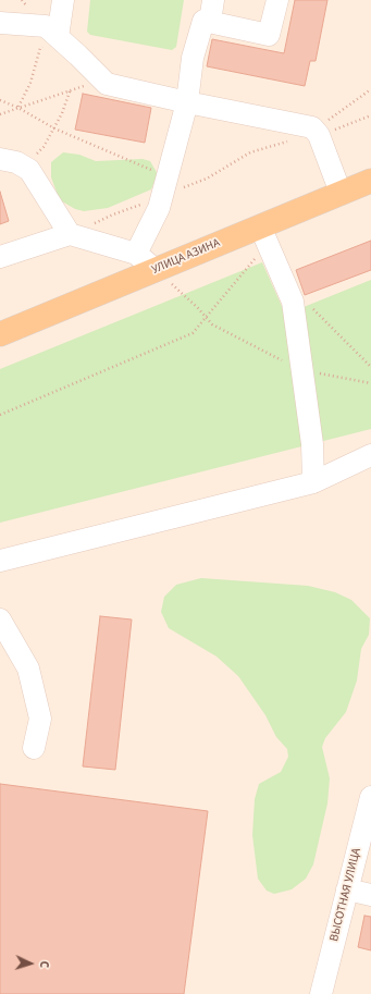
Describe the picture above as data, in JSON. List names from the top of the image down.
{
  "streets": {
    "main road": ["УЛИЦА АЗИНА"],
    "street": ["ВЫСОТНАЯ УЛИЦА"]
  },
  "north": "right"
}
